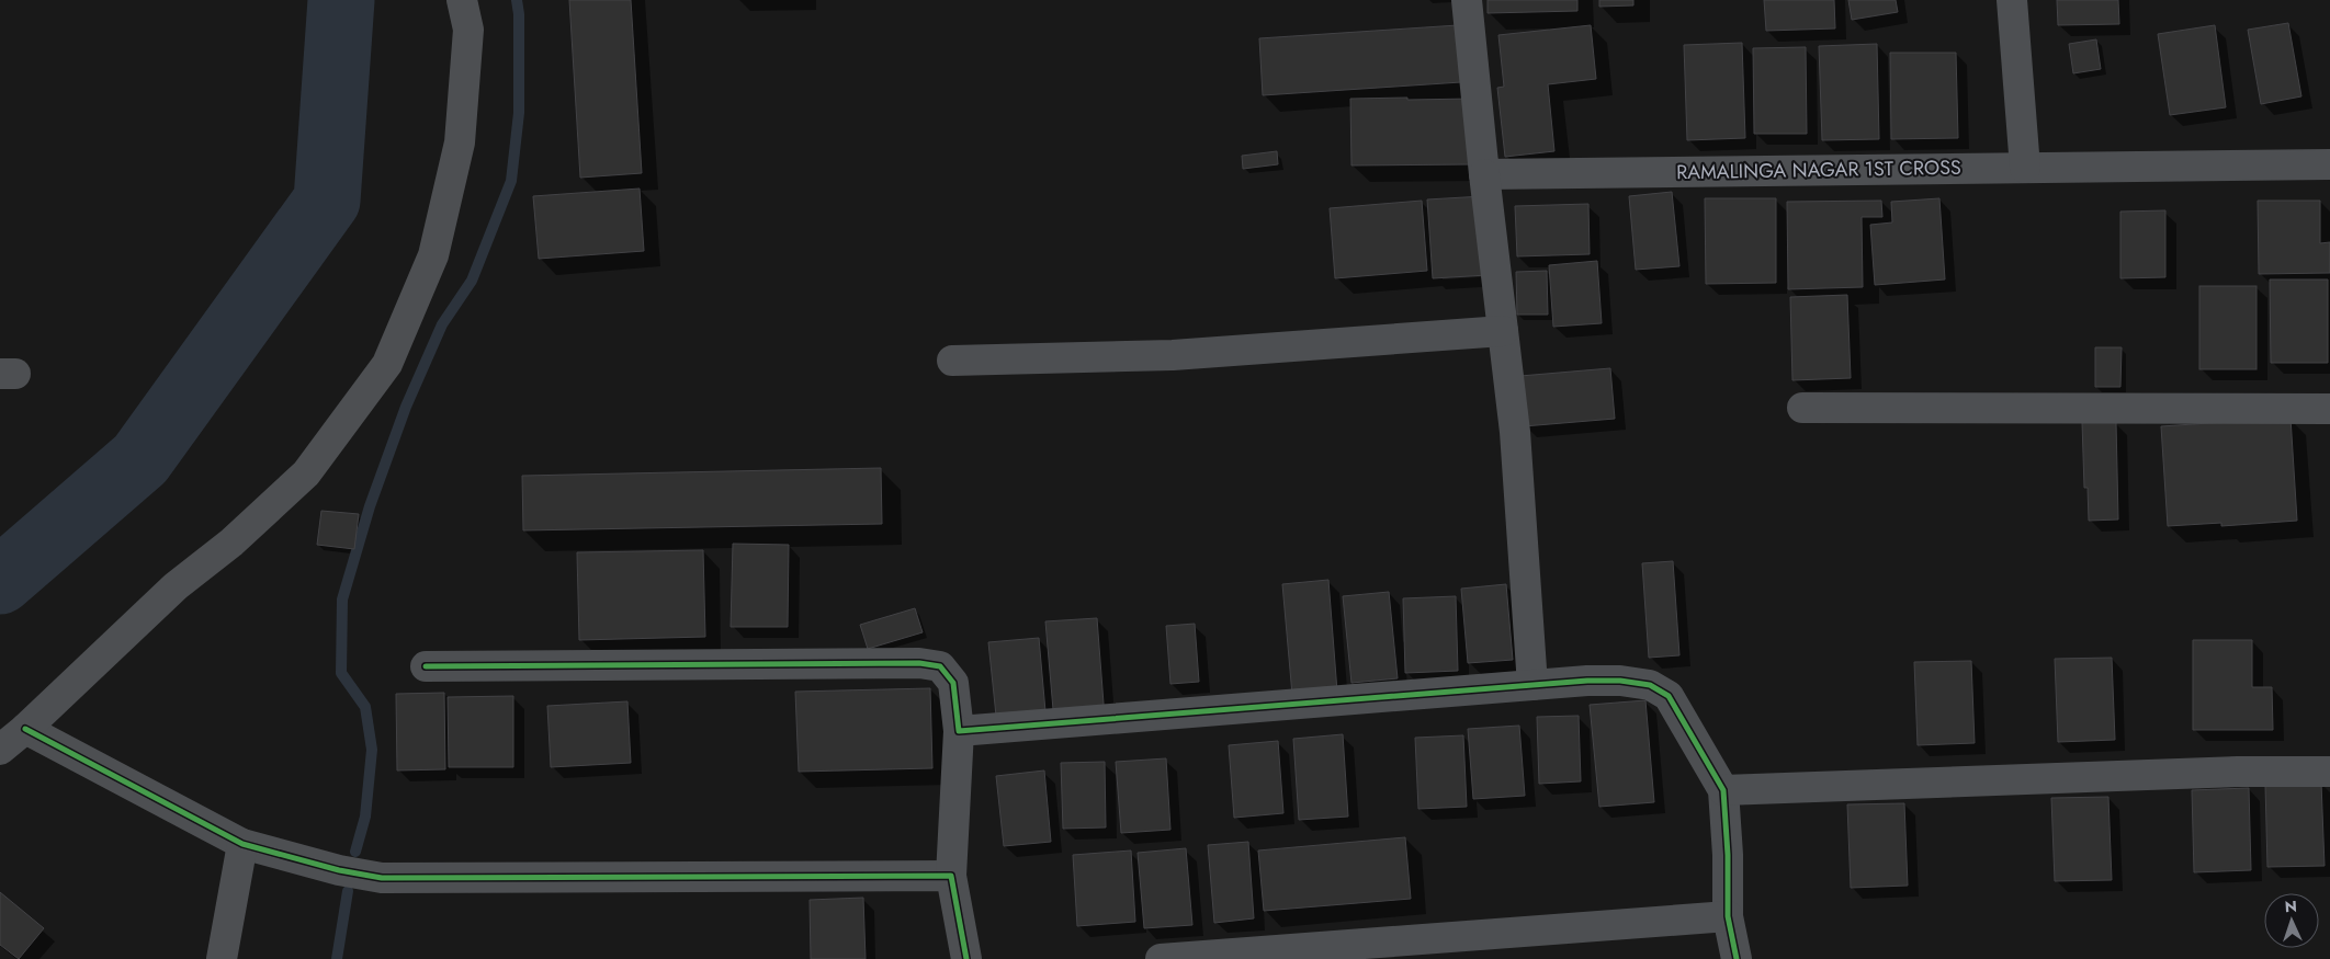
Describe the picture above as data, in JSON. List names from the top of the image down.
{
  "streets": {
    "street": ["RAMALINGA NAGAR 1ST CROSS"]
  },
  "north": "top"
}
